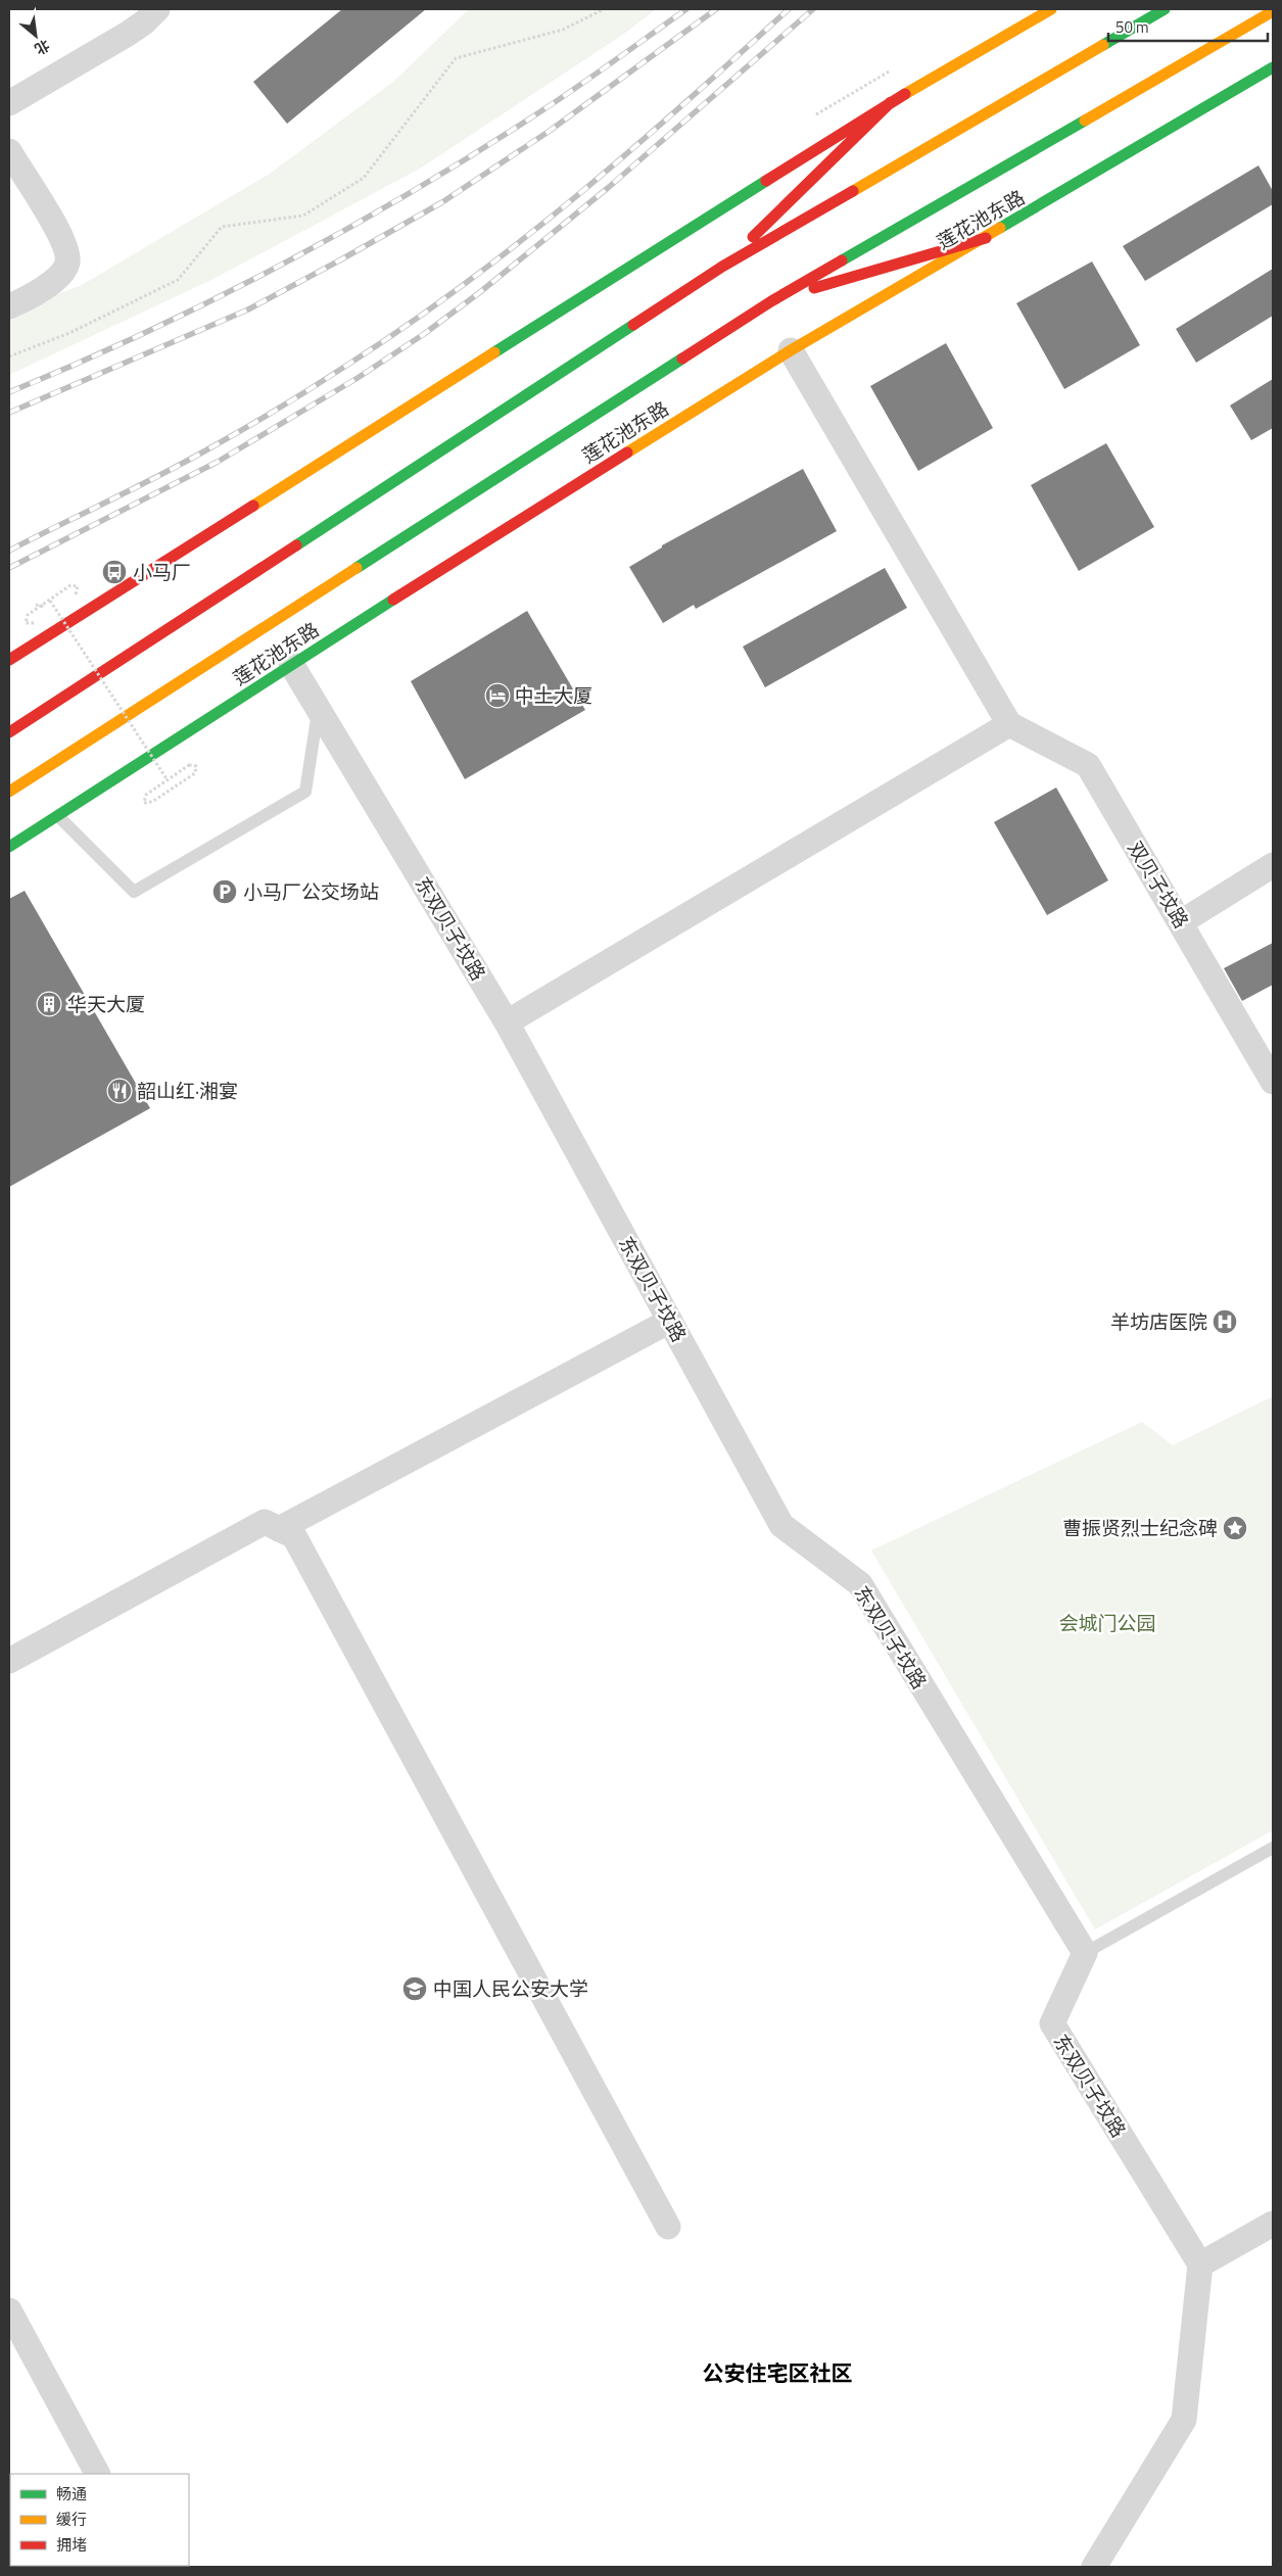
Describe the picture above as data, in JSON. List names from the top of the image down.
{
  "streets": {
    "main road": ["莲花池东路"],
    "street": ["双贝子坟路", "东双贝子坟路"]
  },
  "crossings": [
    ["莲花池东路", "东双贝子坟路"]
  ],
  "districts": ["公安住宅区社区"],
  "parks": ["会城门公园"],
  "places": {
    "bus stop": ["小马厂"],
    "hotel": ["中土大厦"],
    "parking": ["小马厂公交场站"],
    "building": ["华天大厦"],
    "restaurant": ["韶山红·湘宴"],
    "hospital": ["羊坊店医院"],
    "place": ["曹振贤烈士纪念碑"],
    "school or university": ["中国人民公安大学"]
  },
  "legend": ["畅通", "缓行", "拥堵"],
  "scale_bar": "50 m",
  "north": "bottom right"
}
